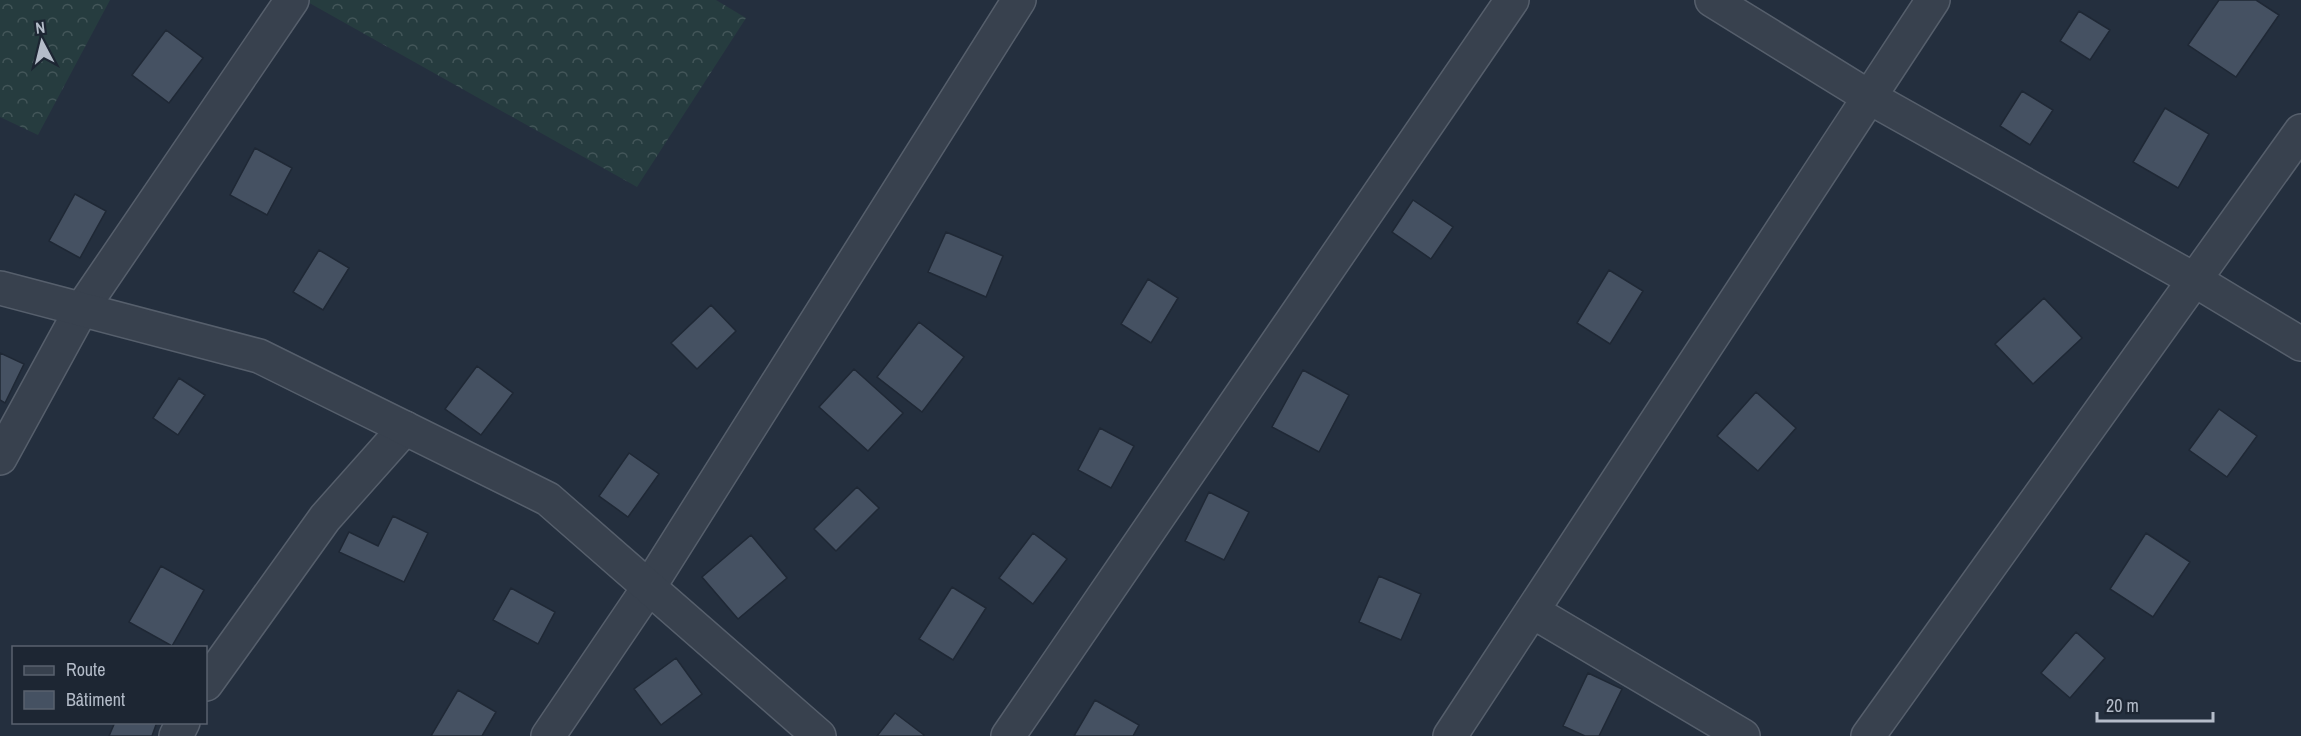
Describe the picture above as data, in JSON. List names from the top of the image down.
{
  "legend": ["Route", "Bâtiment"],
  "scale_bar": "20 m",
  "north": "top"
}
